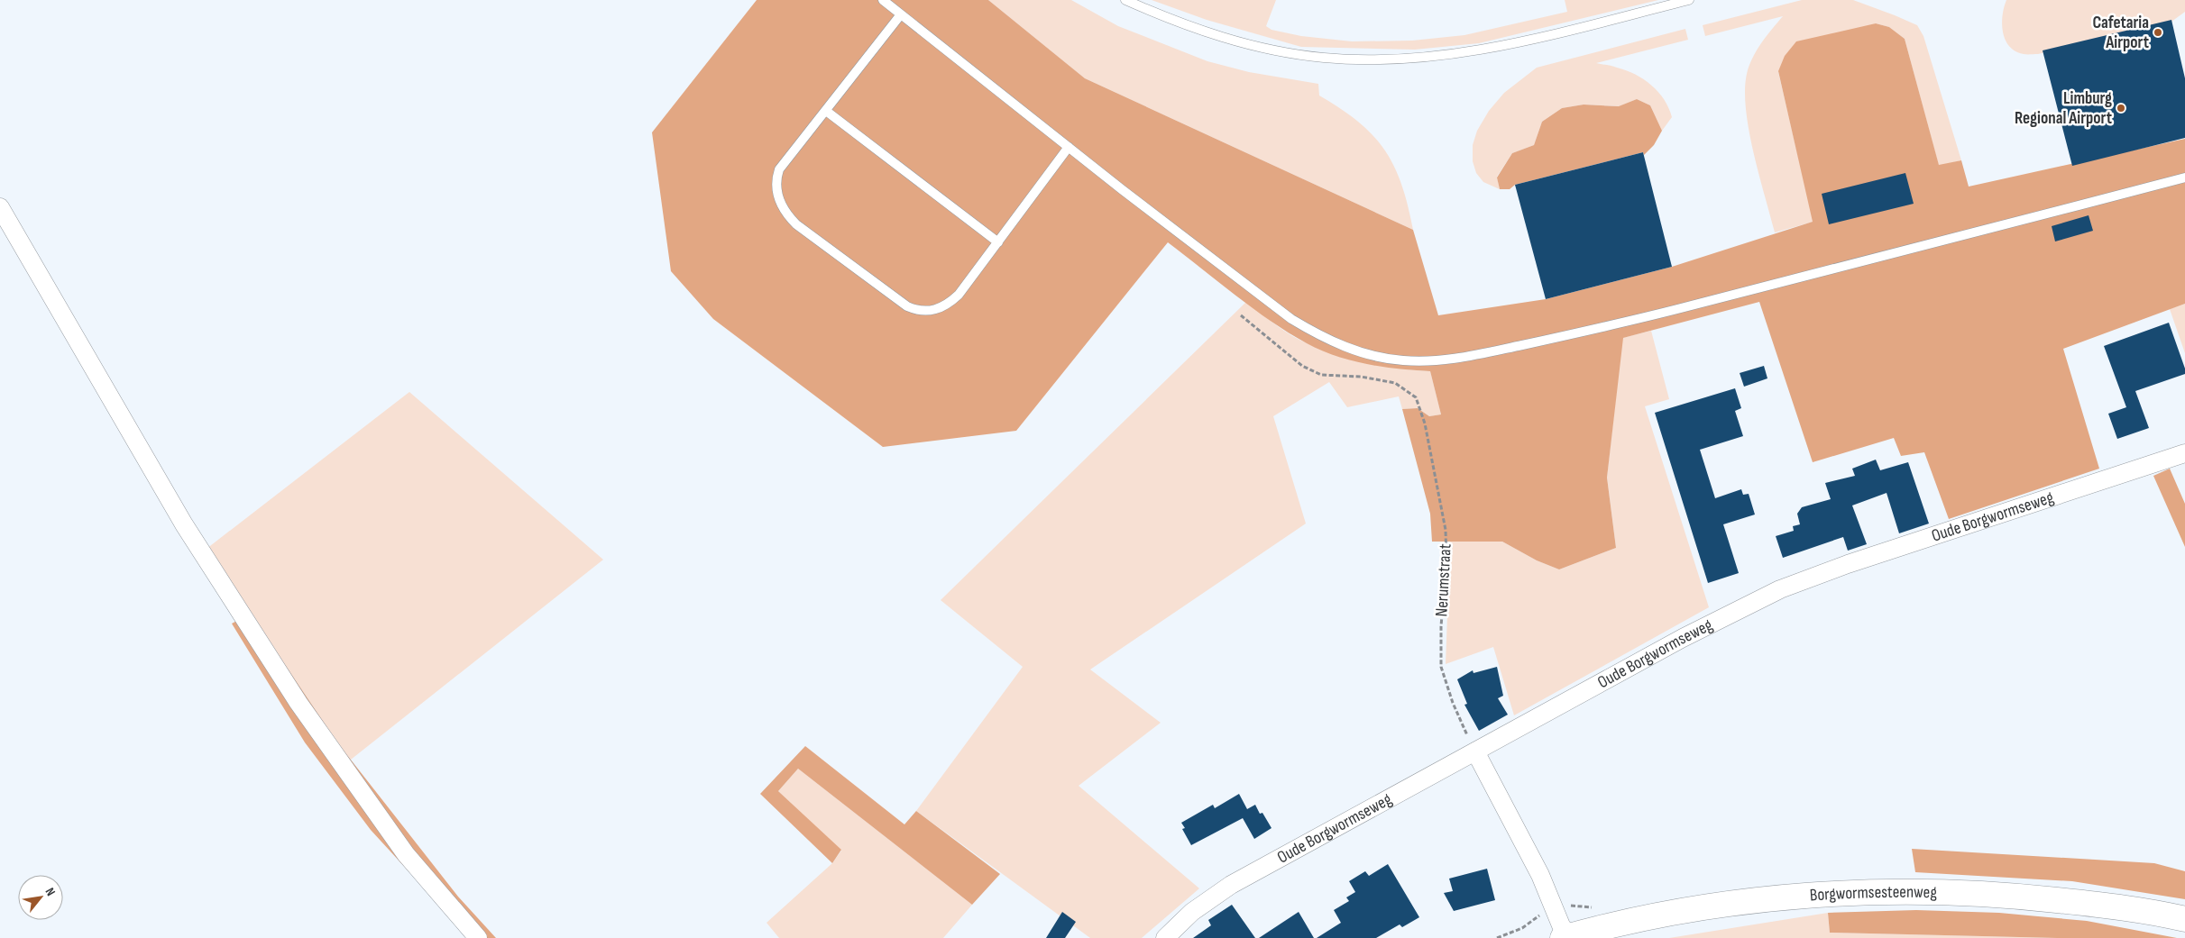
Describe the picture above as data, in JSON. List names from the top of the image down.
{
  "streets": {
    "main road": ["Borgwormsesteenweg"],
    "street": ["Oude Borgwormseweg"],
    "path": ["Nerumstraat"]
  },
  "crossings": [
    ["Oude Borgwormseweg", "Nerumstraat"]
  ],
  "places": ["Cafetaria Airport", "Limburg Regional Airport"],
  "north": "top right"
}
